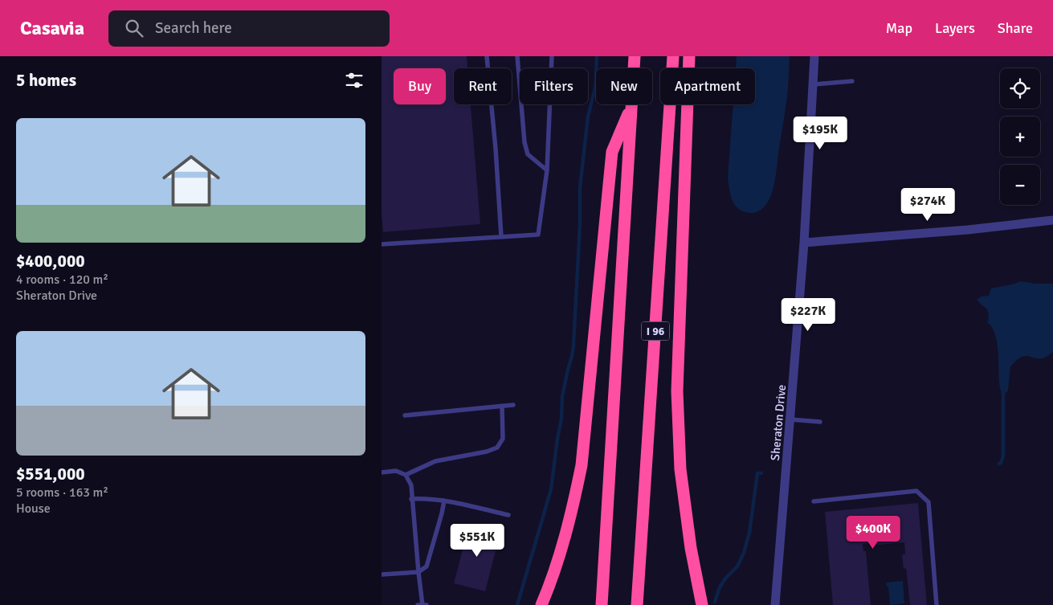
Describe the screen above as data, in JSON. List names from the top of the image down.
{
  "streets": {
    "highway": ["I 96"],
    "street": ["Sheraton Drive"]
  },
  "page": {
    "header": "Casavia",
    "search": "Search here",
    "nav": ["Map", "Layers", "Share"],
    "heading": "5 homes",
    "map_buttons": ["+", "−"],
    "chip": [
      "Buy",
      "Rent",
      "Filters",
      "New",
      "Apartment"
    ],
    "list": [
      {
        "name": "$400,000",
        "note": "4 rooms · 120 m² · Sheraton Drive"
      },
      {
        "name": "$551,000",
        "note": "5 rooms · 163 m² · House"
      }
    ],
    "price": [
      "$195K",
      "$274K",
      "$227K",
      "$400K",
      "$551K"
    ]
  }
}
